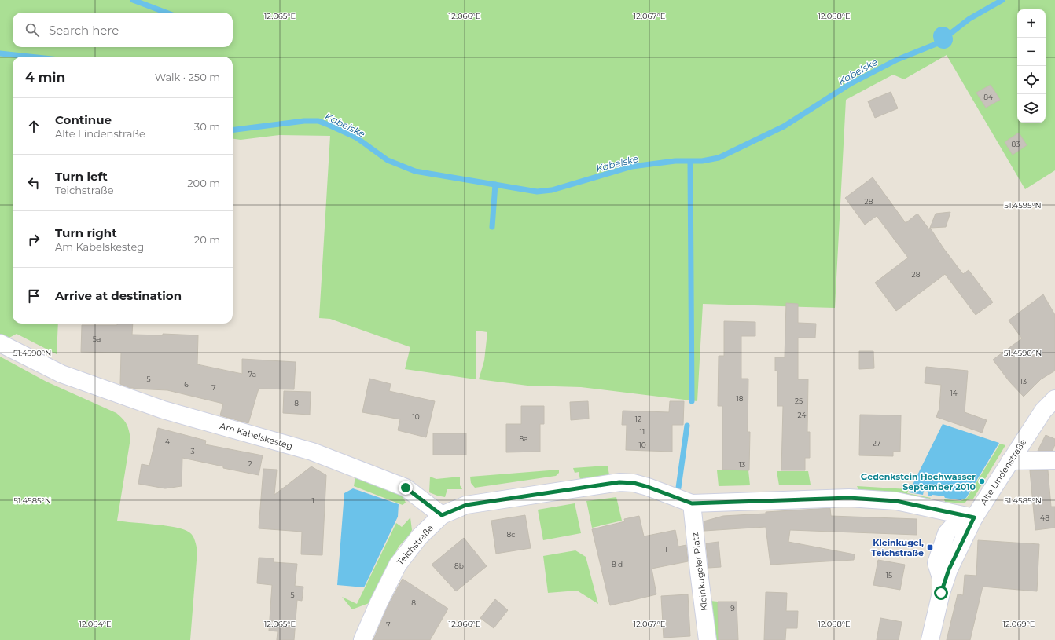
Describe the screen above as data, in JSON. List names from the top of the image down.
{
  "streets": {
    "street": [
      "Am Kabelskesteg",
      "Alte Lindenstraße",
      "Teichstraße",
      "Kleinkugeler Platz"
    ]
  },
  "crossings": [
    ["Am Kabelskesteg", "Teichstraße"],
    ["Alte Lindenstraße", "Teichstraße"],
    ["Teichstraße", "Kleinkugeler Platz"]
  ],
  "water": ["Kabelske"],
  "places": {
    "other": ["Gedenkstein Hochwasser September 2010"],
    "transit": ["Kleinkugel, Teichstraße"]
  },
  "house_numbers": [
    "84",
    "83",
    "28",
    "28",
    "5a",
    "7a",
    "5",
    "13",
    "6",
    "7",
    "14",
    "18",
    "25",
    "8",
    "24",
    "10",
    "12",
    "11",
    "8a",
    "4",
    "27",
    "10",
    "3",
    "2",
    "13",
    "1",
    "48",
    "8c",
    "1",
    "8 d",
    "8b",
    "15",
    "5",
    "8",
    "9",
    "7"
  ],
  "page": {
    "map_buttons": ["+", "−"],
    "search": "Search here",
    "heading": ["4 min", "Walk · 250 m"],
    "list": [
      ["Continue", "Alte Lindenstraße", "30 m"],
      ["Turn left", "Teichstraße", "200 m"],
      ["Turn right", "Am Kabelskesteg", "20 m"],
      "Arrive at destination"
    ]
  },
  "coordinates": [
    "12.065°E",
    "12.066°E",
    "12.067°E",
    "12.068°E",
    "51.4595°N",
    "51.4590°N",
    "51.4585°N",
    "12.064°E",
    "12.069°E"
  ]
}
